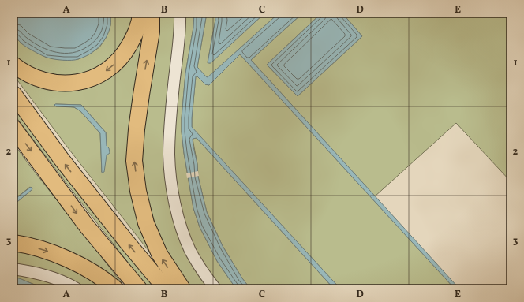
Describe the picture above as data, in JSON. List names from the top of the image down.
{
  "grid": {
    "columns": [
      "A",
      "B",
      "C",
      "D",
      "E"
    ],
    "rows": ["1", "2", "3"]
  }
}
